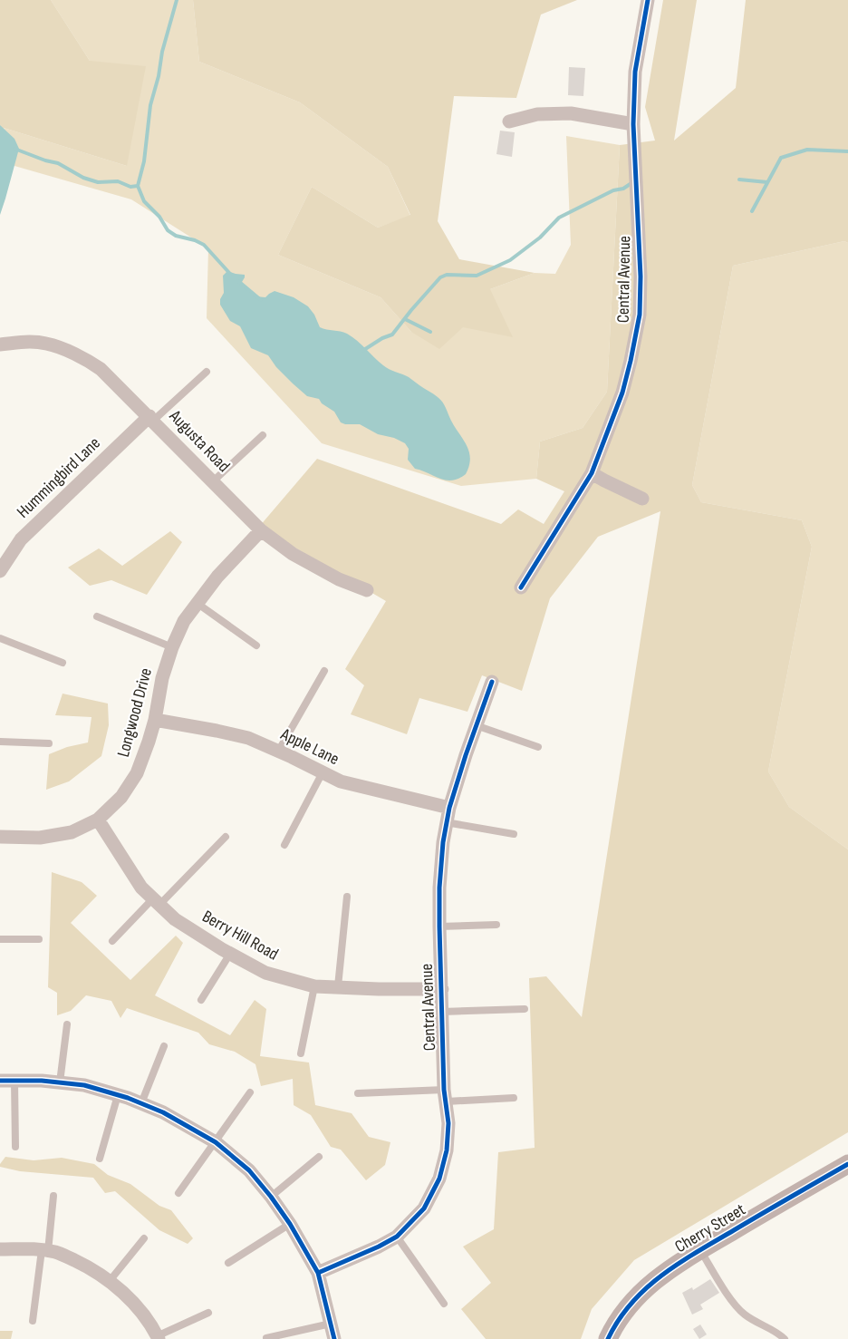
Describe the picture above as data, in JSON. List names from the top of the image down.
{
  "streets": {
    "street": [
      "Central Avenue",
      "Augusta Road",
      "Hummingbird Lane",
      "Longwood Drive",
      "Apple Lane",
      "Berry Hill Road",
      "Cherry Street"
    ]
  },
  "crossings": [
    ["Central Avenue", "Apple Lane"],
    ["Central Avenue", "Berry Hill Road"],
    ["Augusta Road", "Hummingbird Lane"],
    ["Augusta Road", "Longwood Drive"],
    ["Longwood Drive", "Apple Lane"],
    ["Longwood Drive", "Berry Hill Road"]
  ]
}
